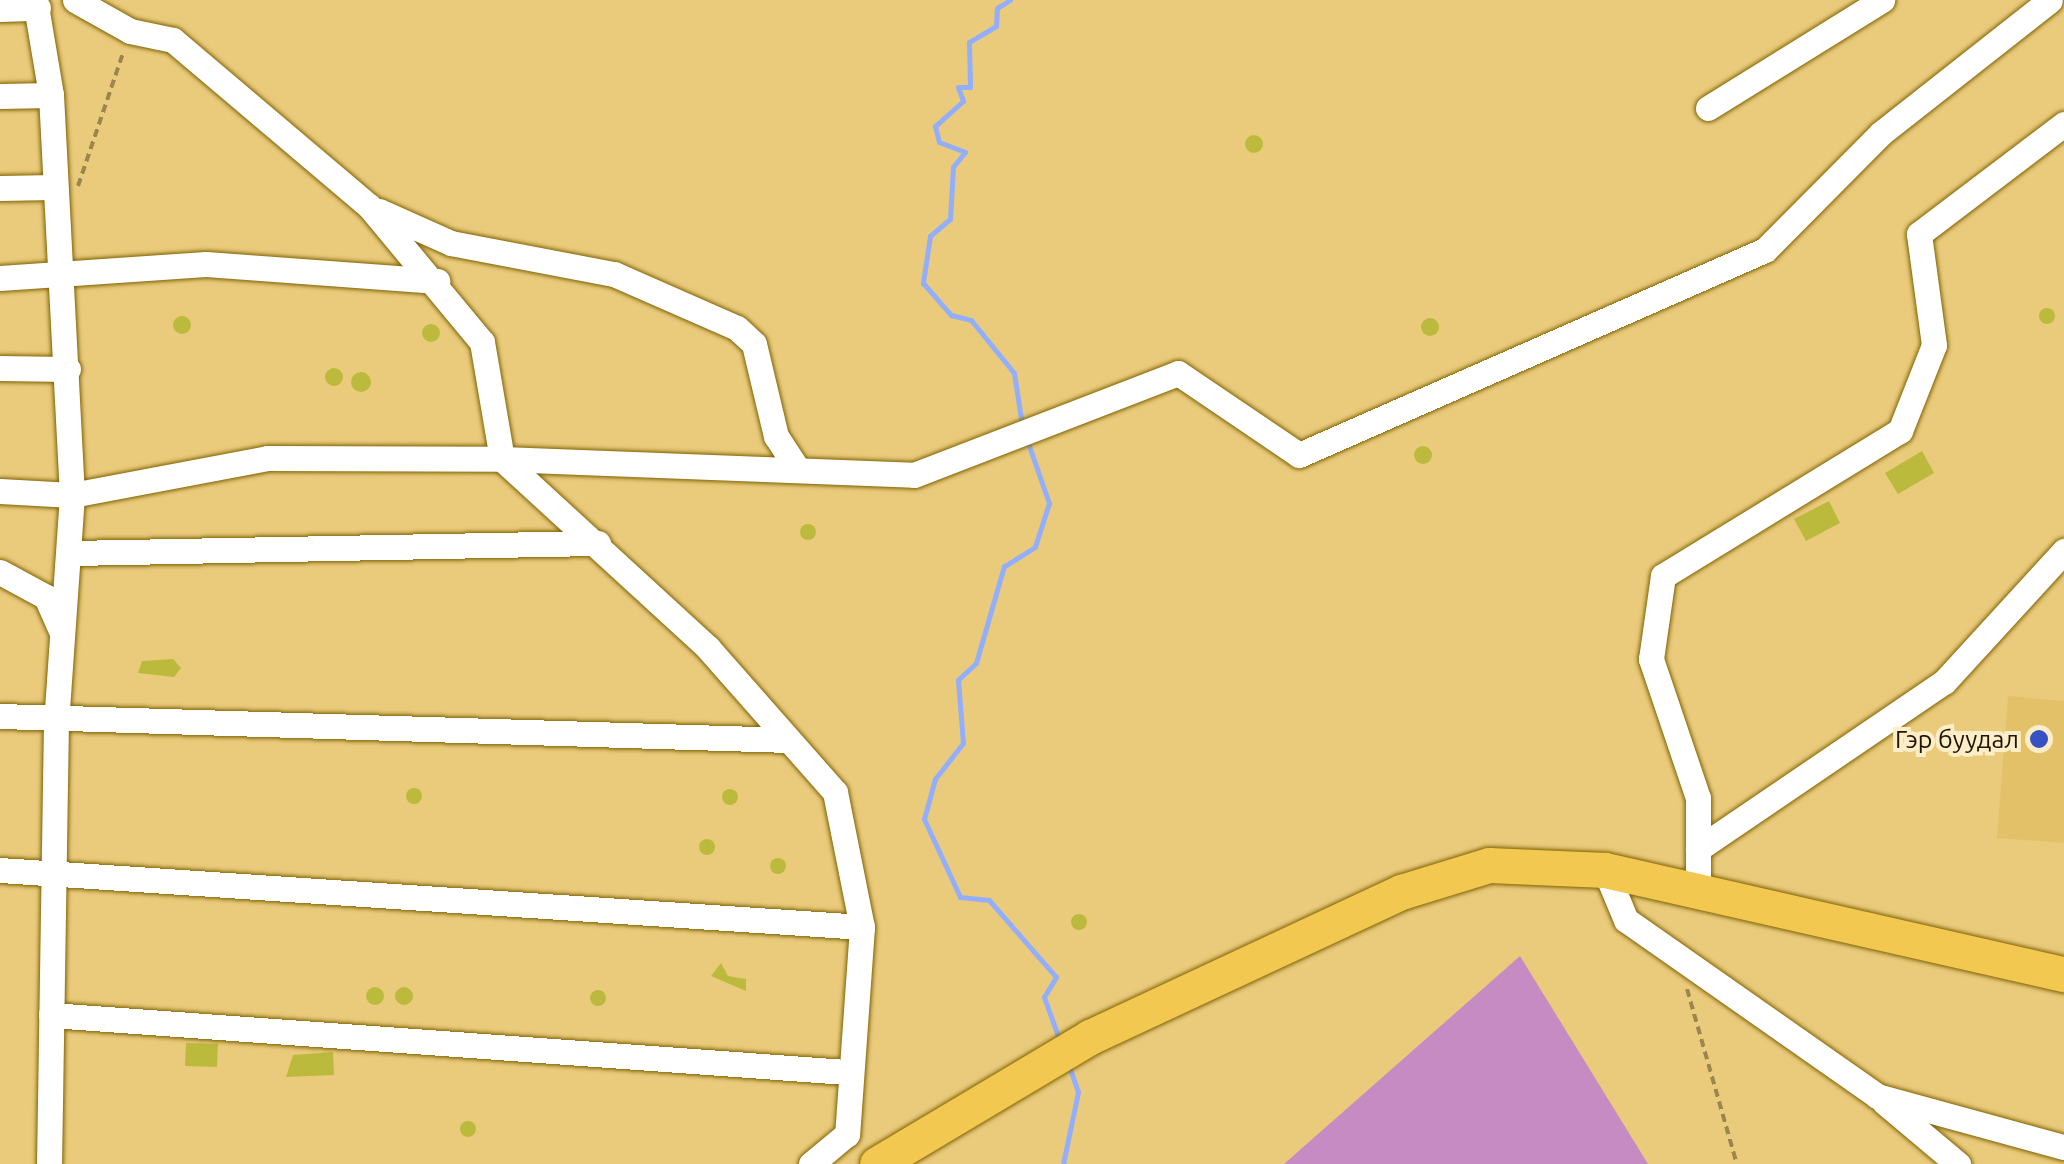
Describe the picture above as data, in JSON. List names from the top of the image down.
{
  "places": ["Гэр буудал"]
}
